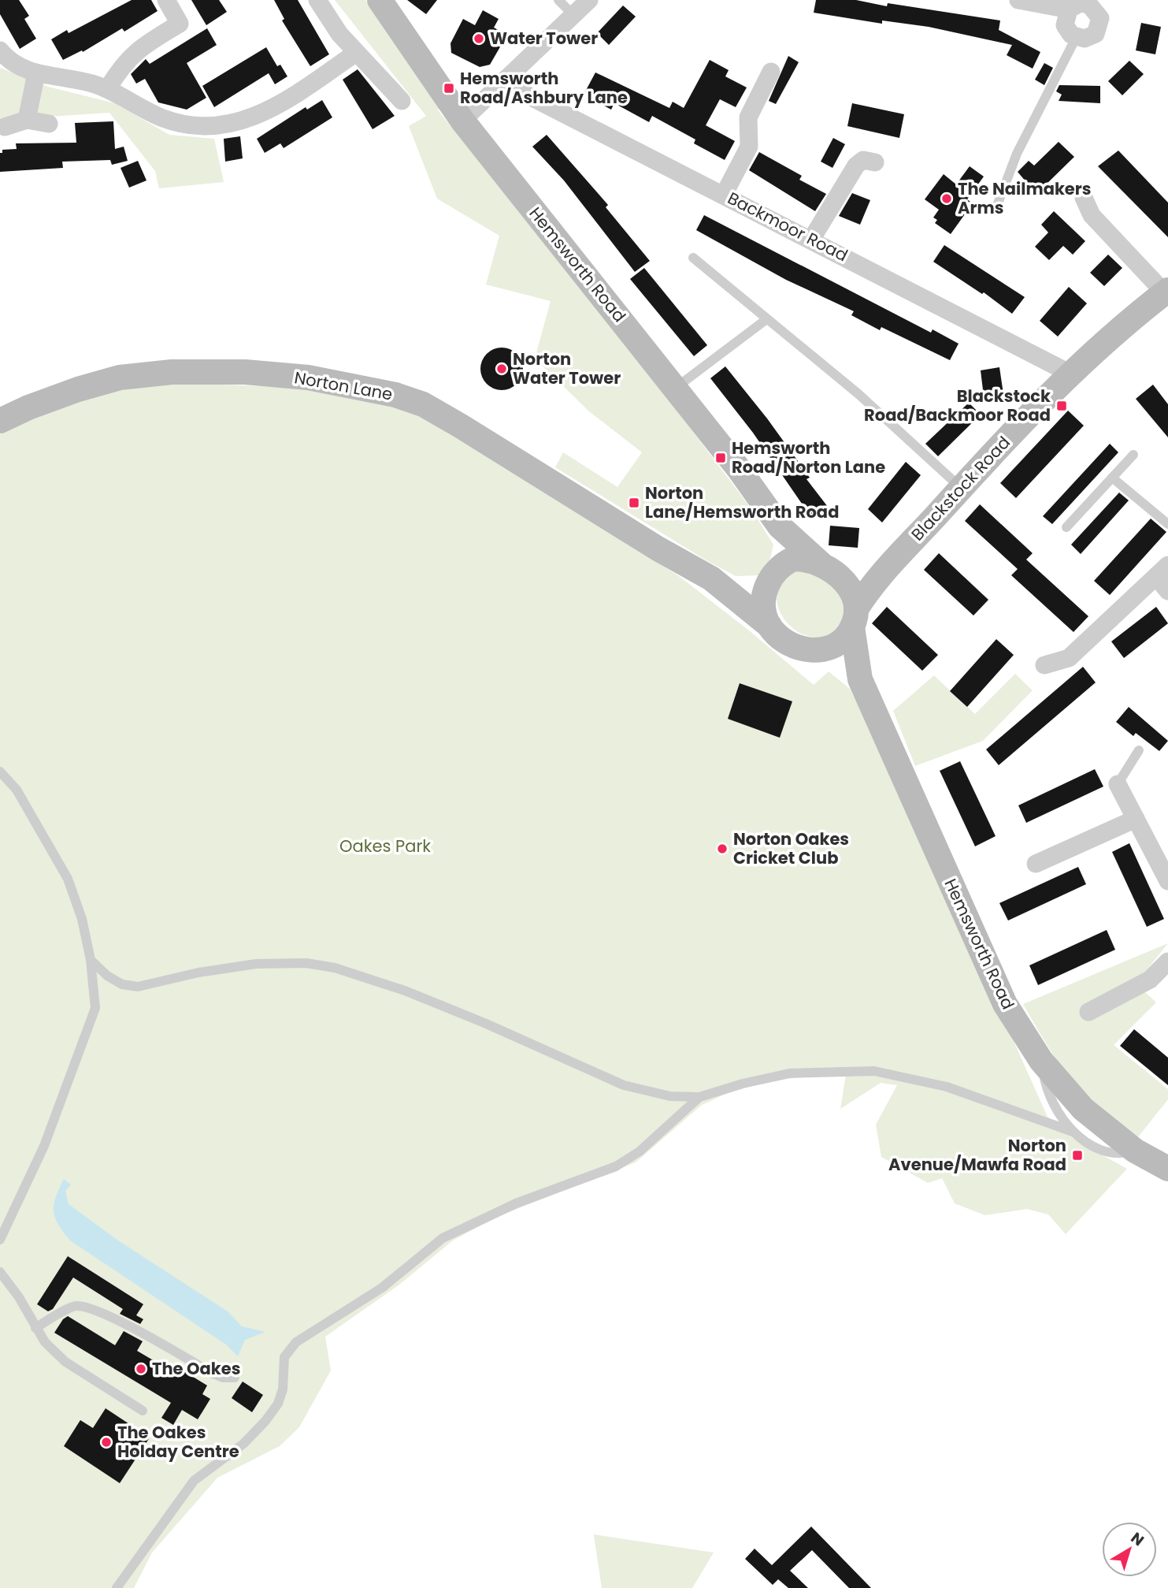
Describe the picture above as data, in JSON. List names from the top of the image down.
{
  "streets": {
    "street": [
      "Backmoor Road",
      "Hemsworth Road",
      "Norton Lane",
      "Blackstock Road"
    ]
  },
  "crossings": [
    ["Backmoor Road", "Blackstock Road"],
    ["Hemsworth Road", "Norton Lane"],
    ["Hemsworth Road", "Blackstock Road"],
    ["Norton Lane", "Blackstock Road"]
  ],
  "parks": ["Oakes Park"],
  "places": {
    "other": [
      "Water Tower",
      "The Nailmakers Arms",
      "Norton Water Tower",
      "Norton Oakes Cricket Club",
      "The Oakes",
      "The Oakes Holday Centre"
    ],
    "transit": [
      "Hemsworth Road/Ashbury Lane",
      "Blackstock Road/Backmoor Road",
      "Hemsworth Road/Norton Lane",
      "Norton Lane/Hemsworth Road",
      "Norton Avenue/Mawfa Road"
    ]
  },
  "north": "top right"
}
